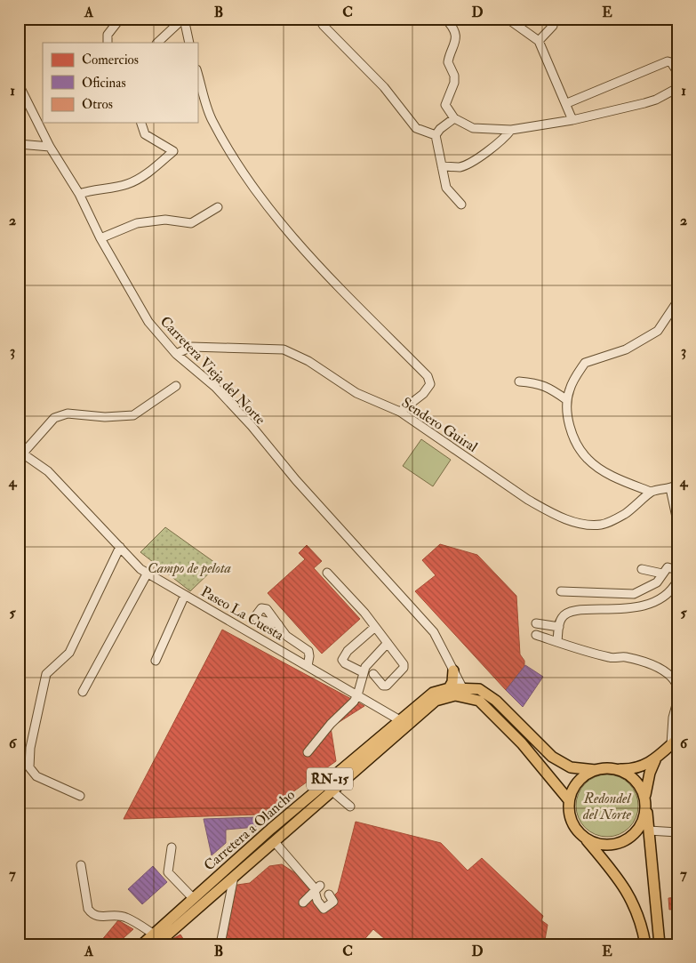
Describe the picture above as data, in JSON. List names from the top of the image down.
{
  "streets": {
    "main road": ["RN-15", "Carretera a Olancho"],
    "street": ["Carretera Vieja del Norte", "Sendero Guiral", "Paseo La Cuesta"]
  },
  "crossings": [
    ["Carretera Vieja del Norte", "Sendero Guiral"],
    ["Carretera Vieja del Norte", "Carretera a Olancho"],
    ["Paseo La Cuesta", "Carretera a Olancho"],
    ["RN-15", "Carretera a Olancho"]
  ],
  "parks": ["Campo de pelota", "Redondel del Norte"],
  "legend": ["Comercios", "Oficinas", "Otros"],
  "grid": {
    "columns": [
      "A",
      "B",
      "C",
      "D",
      "E"
    ],
    "rows": [
      "1",
      "2",
      "3",
      "4",
      "5",
      "6",
      "7"
    ]
  }
}
